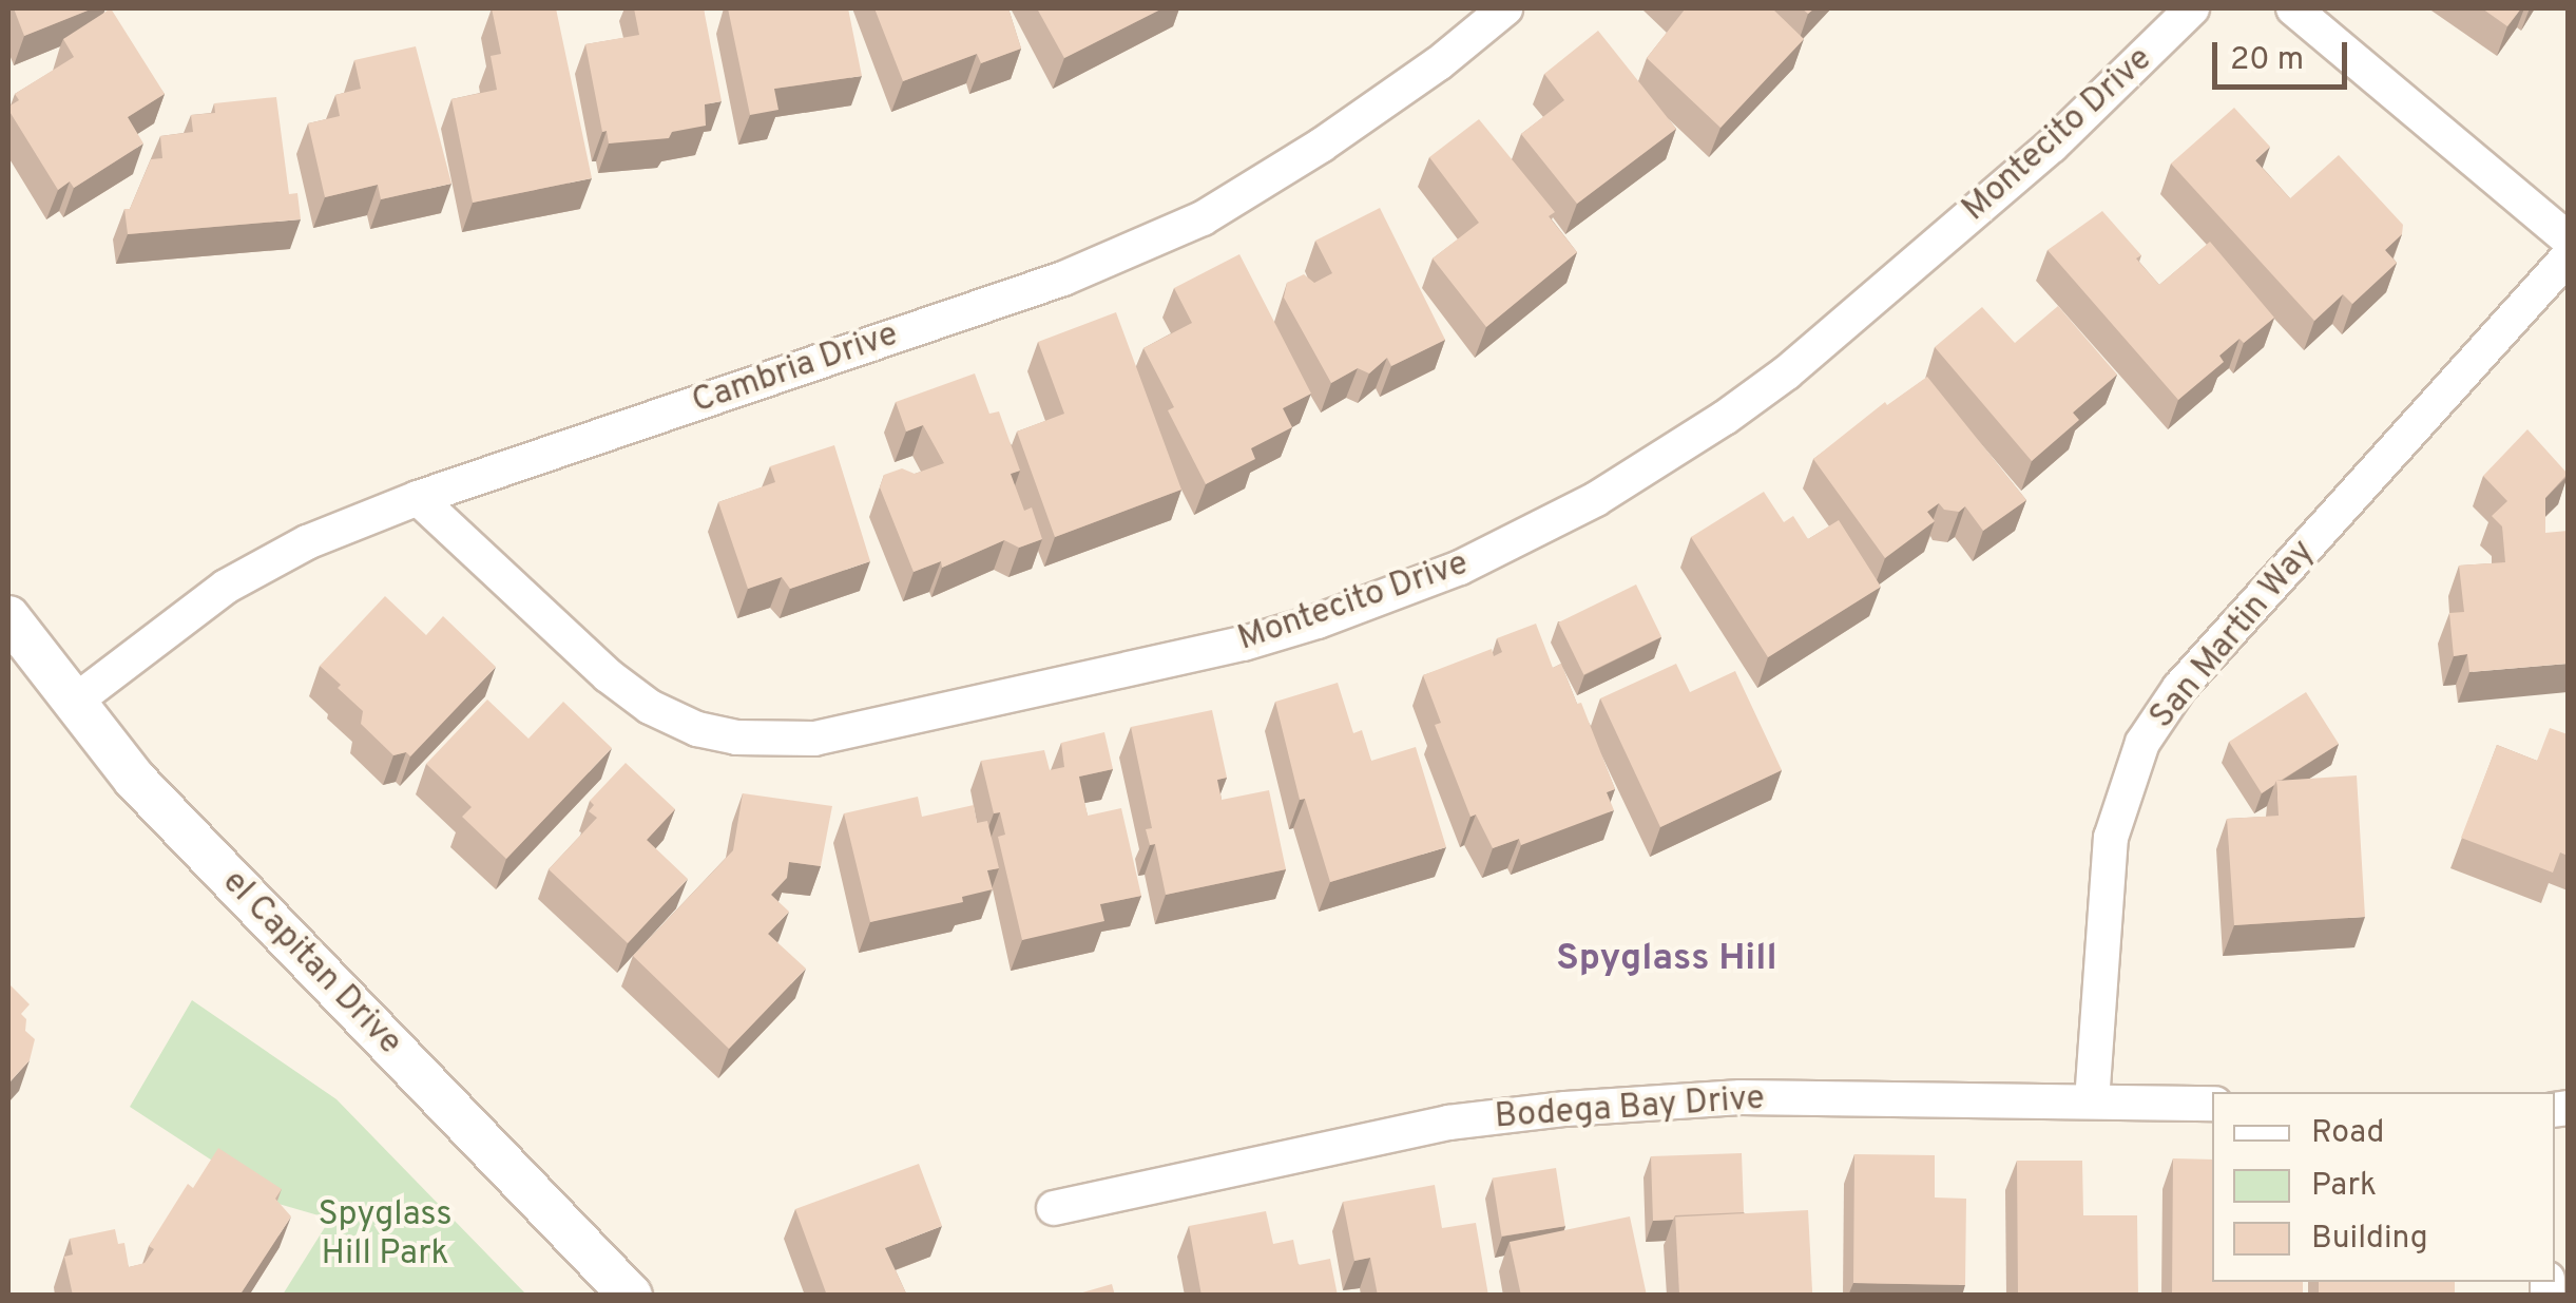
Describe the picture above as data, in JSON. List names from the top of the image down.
{
  "streets": {
    "street": [
      "Montecito Drive",
      "Cambria Drive",
      "San Martin Way",
      "el Capitan Drive",
      "Bodega Bay Drive"
    ]
  },
  "crossings": [
    ["Montecito Drive", "Cambria Drive"],
    ["Cambria Drive", "el Capitan Drive"],
    ["San Martin Way", "Bodega Bay Drive"]
  ],
  "districts": ["Spyglass Hill"],
  "parks": ["Spyglass Hill Park"],
  "legend": ["Road", "Park", "Building"],
  "scale_bar": "20 m"
}
